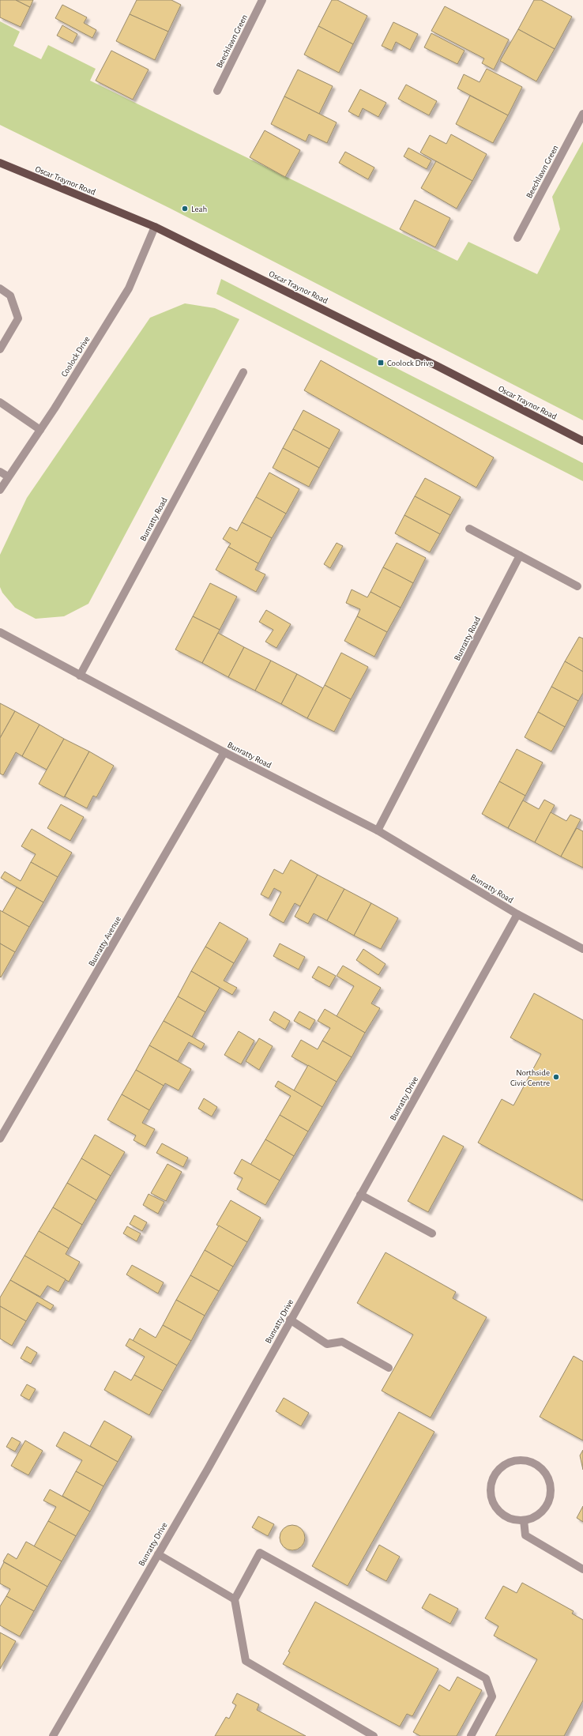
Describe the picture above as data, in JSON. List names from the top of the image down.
{
  "streets": {
    "main road": ["Oscar Traynor Road"],
    "street": [
      "Beechlawn Green",
      "Coolock Drive",
      "Bunratty Road",
      "Bunratty Avenue",
      "Bunratty Drive"
    ]
  },
  "crossings": [
    ["Oscar Traynor Road", "Coolock Drive"],
    ["Bunratty Road", "Bunratty Avenue"],
    ["Bunratty Road", "Bunratty Drive"]
  ],
  "places": {
    "other": ["Leah", "Northside Civic Centre"],
    "transit": ["Coolock Drive"]
  }
}
